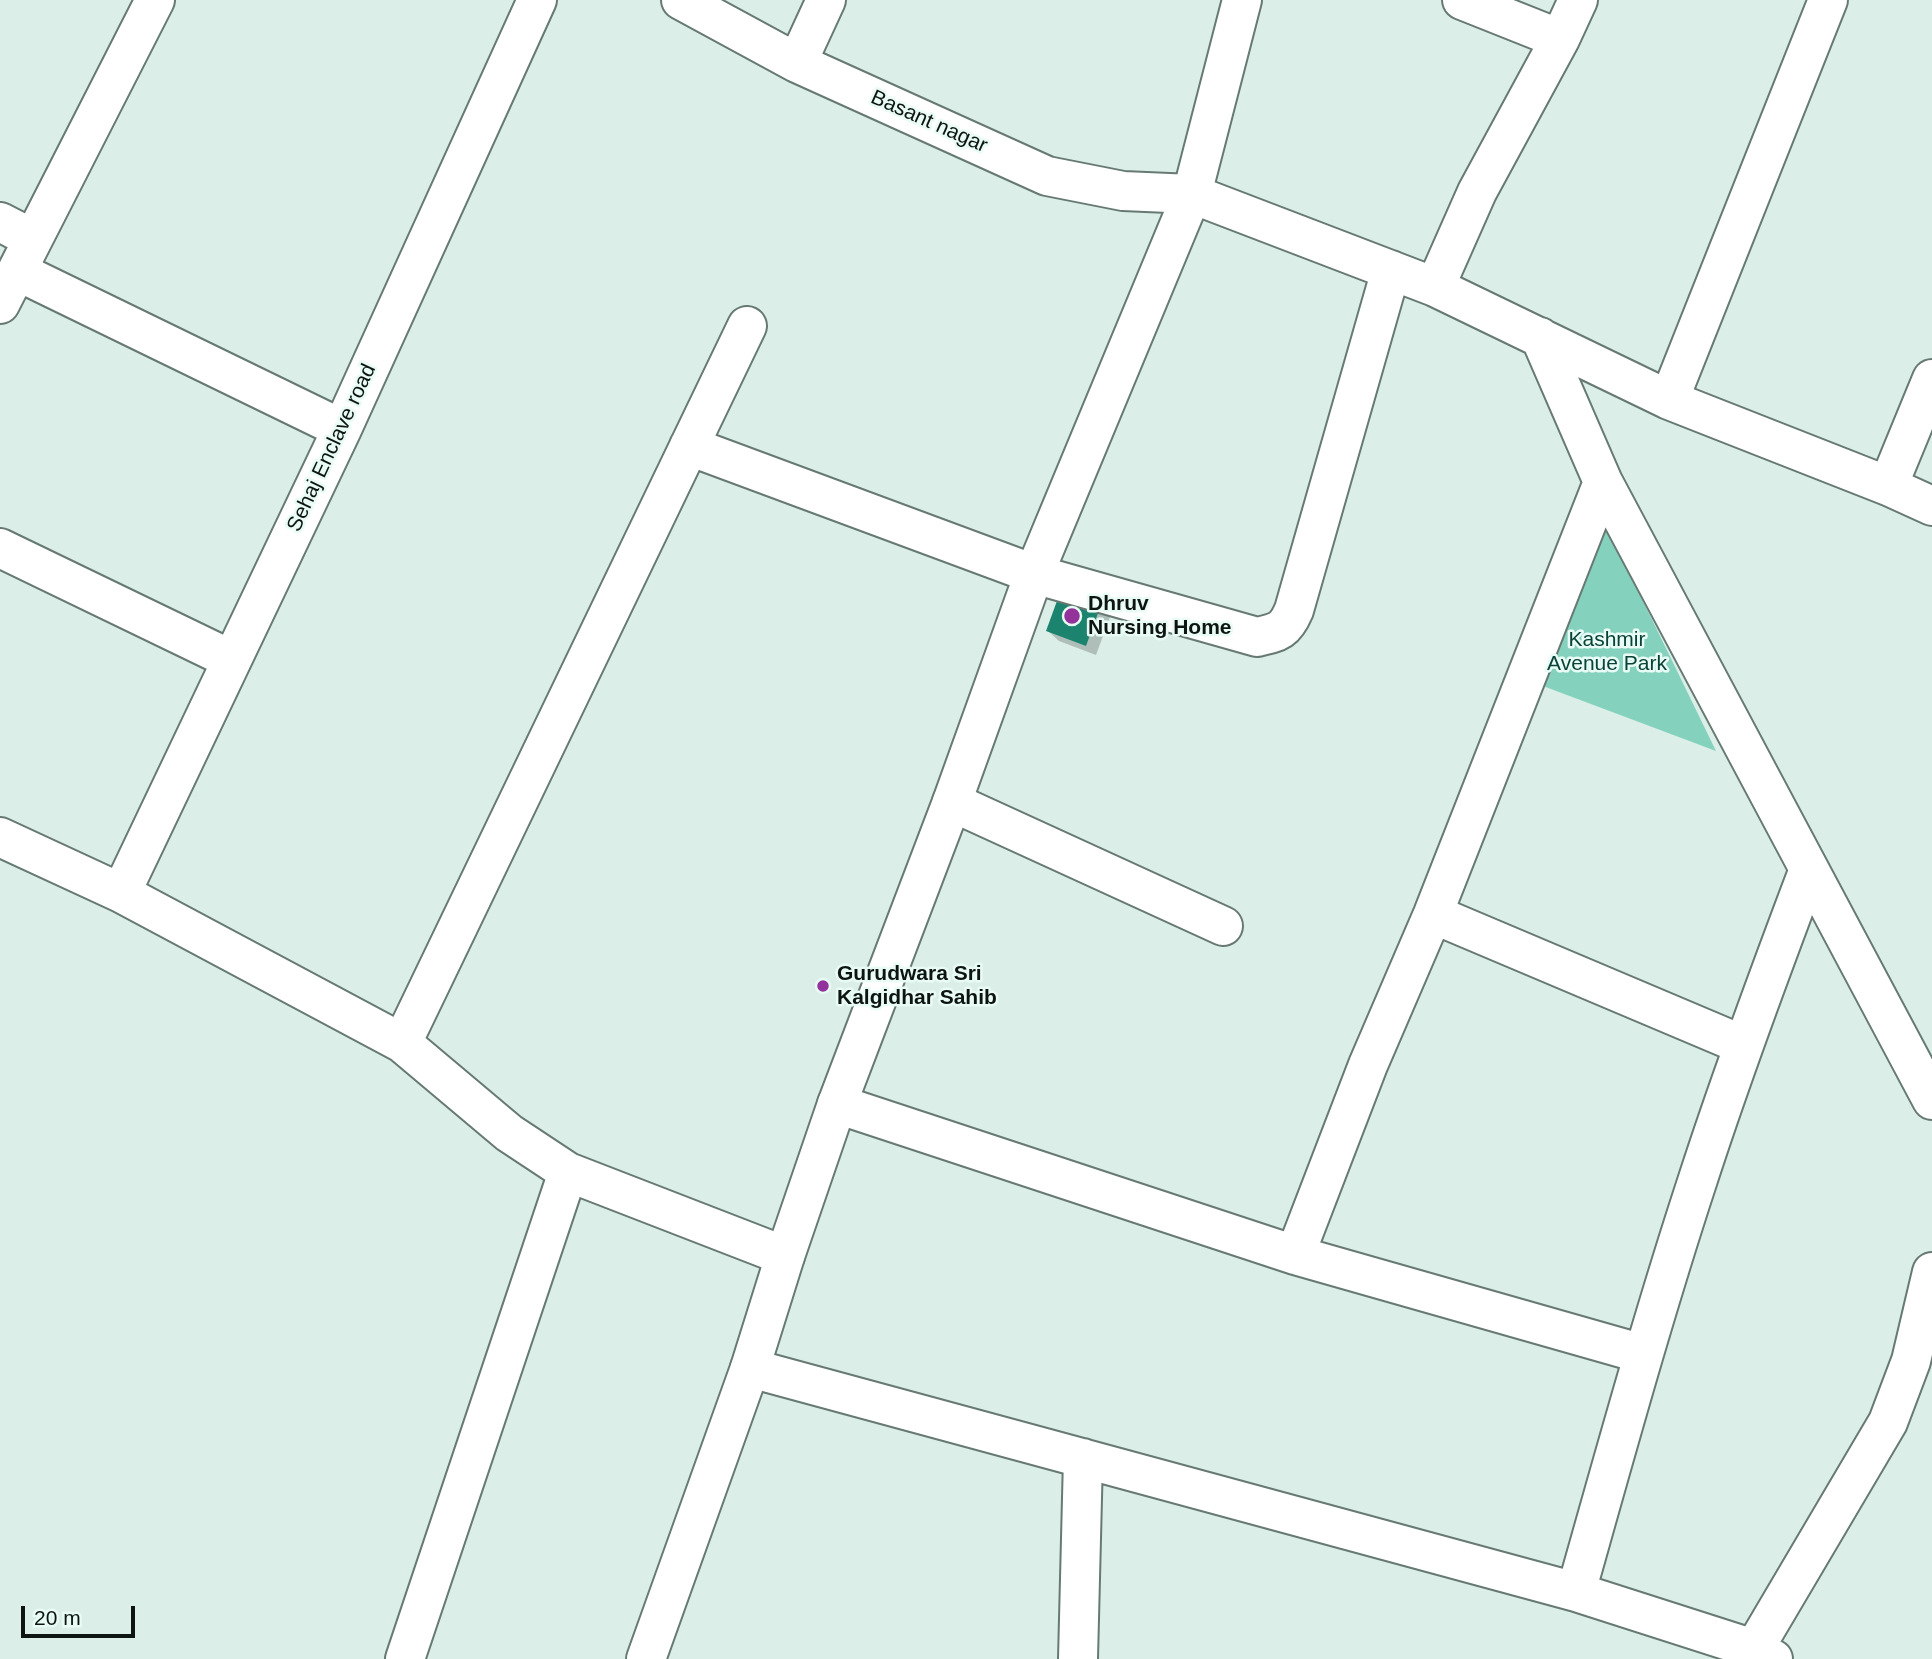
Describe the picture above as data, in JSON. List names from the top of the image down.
{
  "streets": {
    "street": ["Basant nagar", "Sehaj Enclave road"]
  },
  "parks": ["Kashmir Avenue Park"],
  "places": ["Dhruv Nursing Home", "Gurudwara Sri Kalgidhar Sahib"],
  "scale_bar": "20 m"
}
